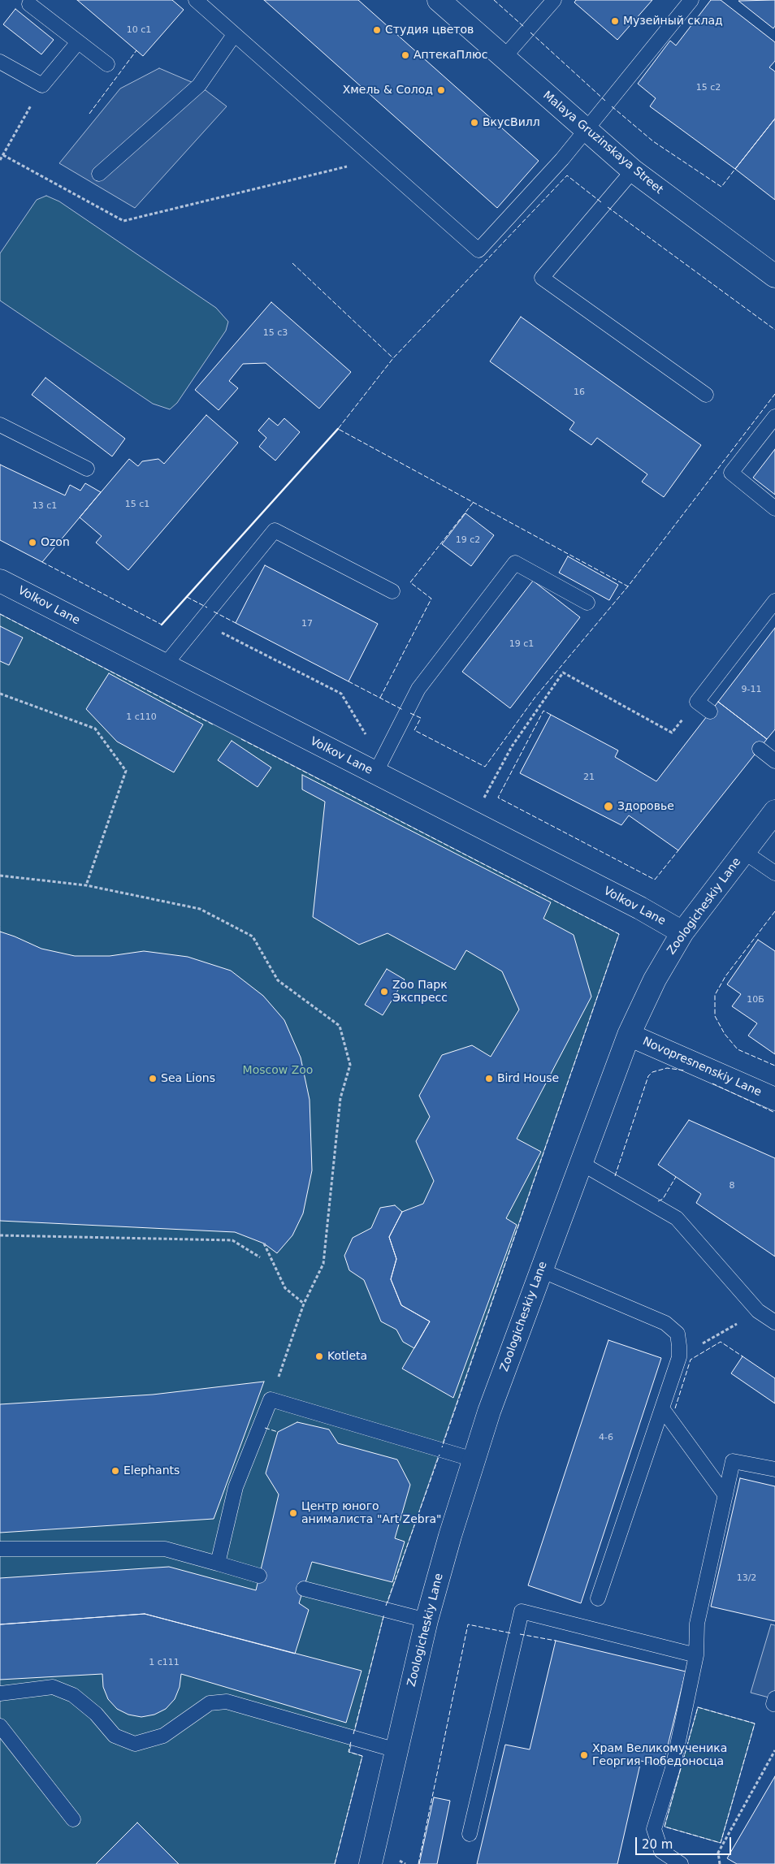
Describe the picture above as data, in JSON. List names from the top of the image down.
{
  "streets": {
    "street": [
      "Malaya Gruzinskaya Street",
      "Volkov Lane",
      "Zoologicheskiy Lane",
      "Novopresnenskiy Lane"
    ]
  },
  "crossings": [
    ["Volkov Lane", "Zoologicheskiy Lane"],
    ["Zoologicheskiy Lane", "Novopresnenskiy Lane"]
  ],
  "parks": ["Moscow Zoo"],
  "places": [
    "Музейный склад",
    "Студия цветов",
    "АптекаПлюс",
    "Хмель & Солод",
    "ВкусВилл",
    "Ozon",
    "Здоровье",
    "Zoo Парк Экспресс",
    "Sea Lions",
    "Bird House",
    "Kotleta",
    "Elephants",
    "Центр юного анималиста \"Art Zebra\"",
    "Храм Великомученика Георгия Победоносца"
  ],
  "house_numbers": [
    "10 с1",
    "15 с2",
    "15 с3",
    "16",
    "15 с1",
    "13 с1",
    "19 с2",
    "17",
    "19 с1",
    "9-11",
    "1 с110",
    "21",
    "10Б",
    "8",
    "4-6",
    "13/2",
    "1 с111"
  ],
  "scale_bar": "20 m"
}
